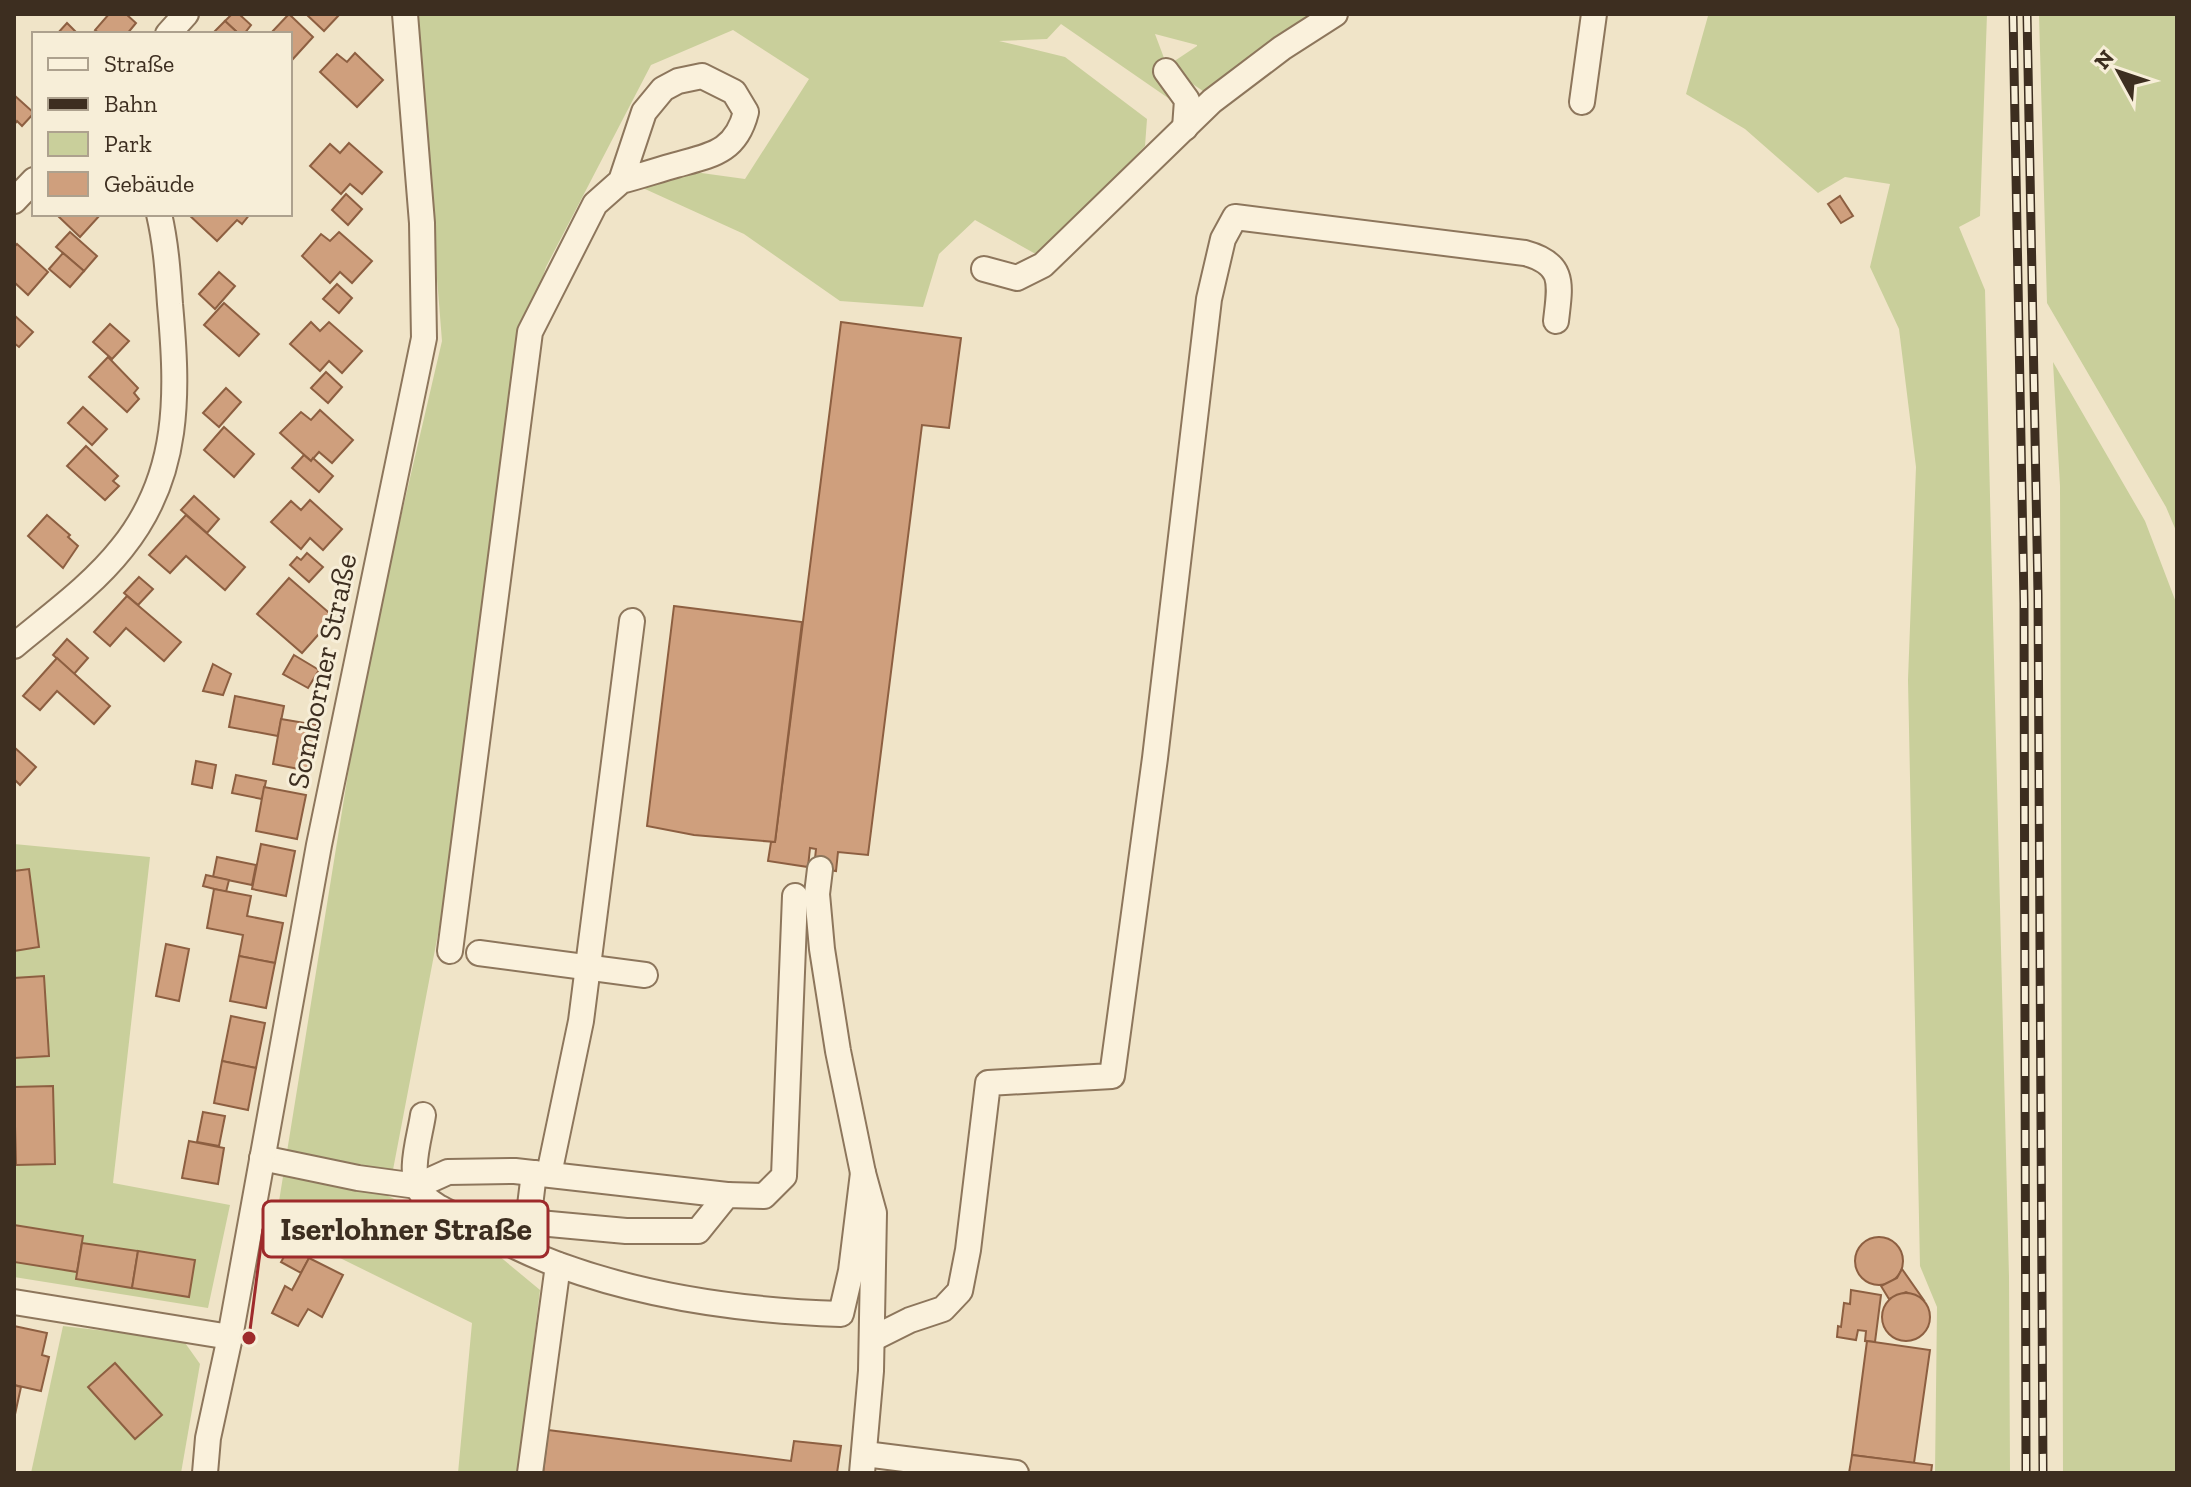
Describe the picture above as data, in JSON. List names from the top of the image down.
{
  "streets": {
    "street": ["Somborner Straße"]
  },
  "places": ["Iserlohner Straße"],
  "legend": [
    "Straße",
    "Bahn",
    "Park",
    "Gebäude"
  ],
  "north": "top left"
}
